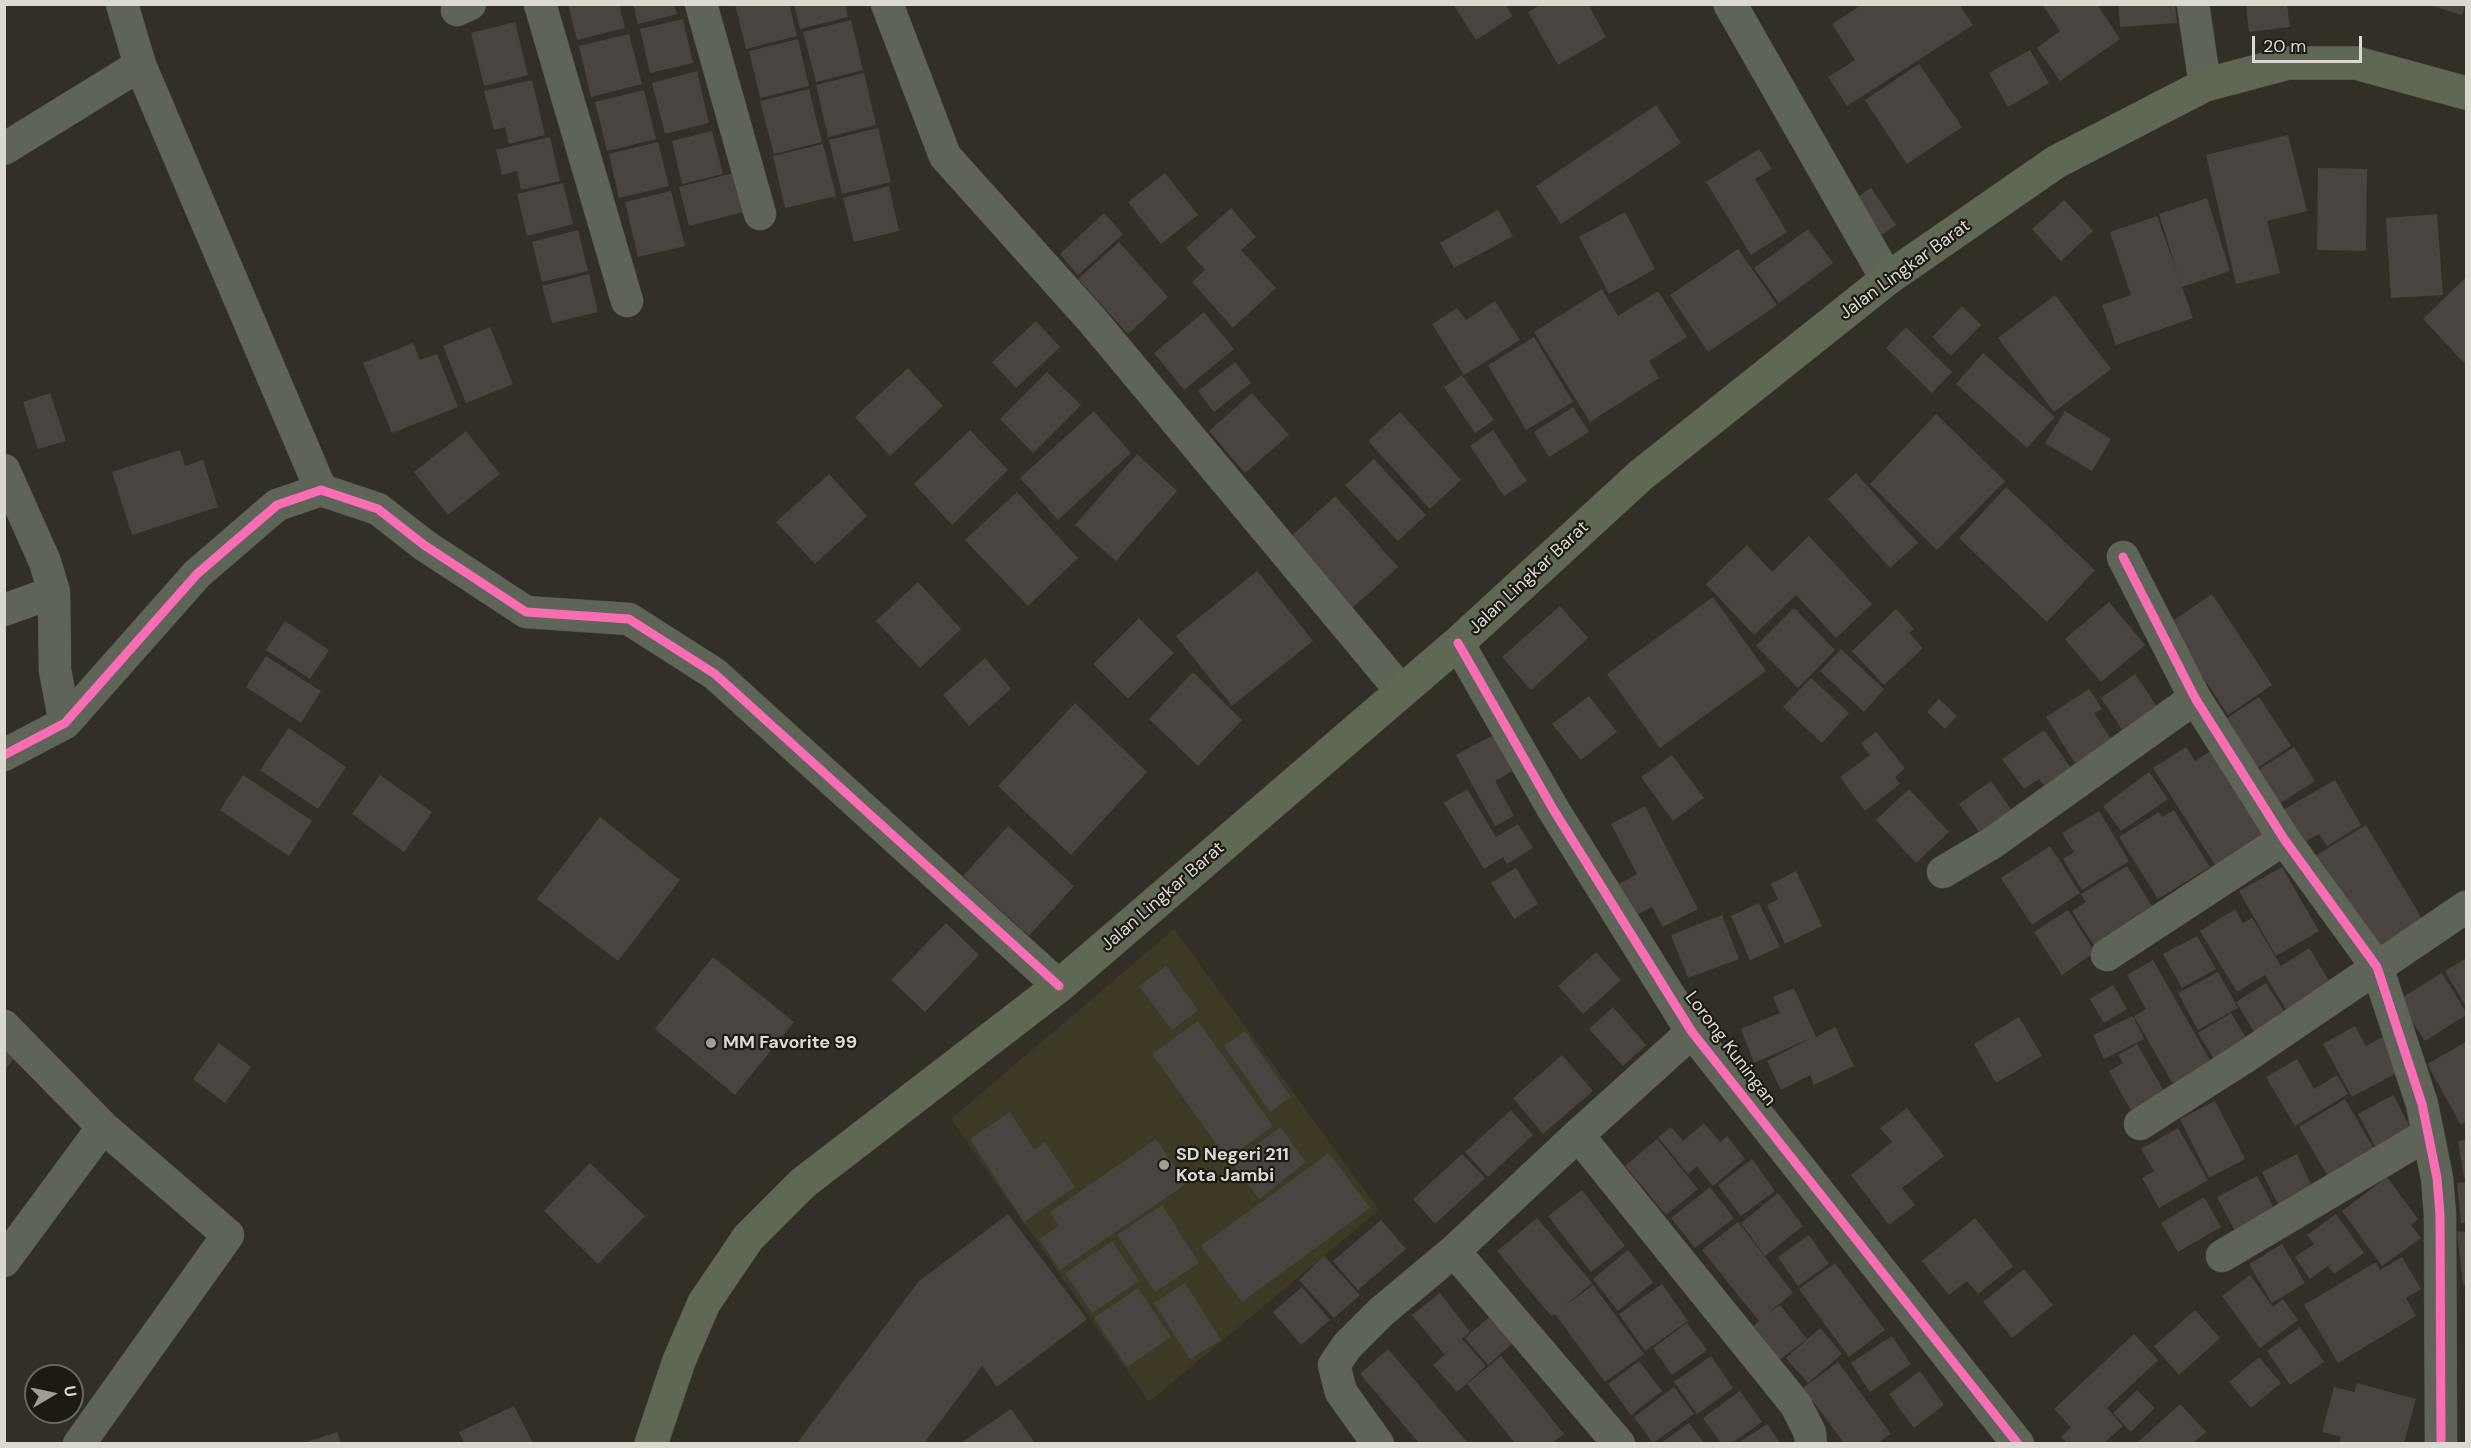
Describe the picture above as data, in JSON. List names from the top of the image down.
{
  "streets": {
    "highway": ["Jalan Lingkar Barat"],
    "street": ["Lorong Kuningan"]
  },
  "crossings": [
    ["Jalan Lingkar Barat", "Lorong Kuningan"]
  ],
  "places": ["MM Favorite 99", "SD Negeri 211 Kota Jambi"],
  "scale_bar": "20 m",
  "north": "right"
}
